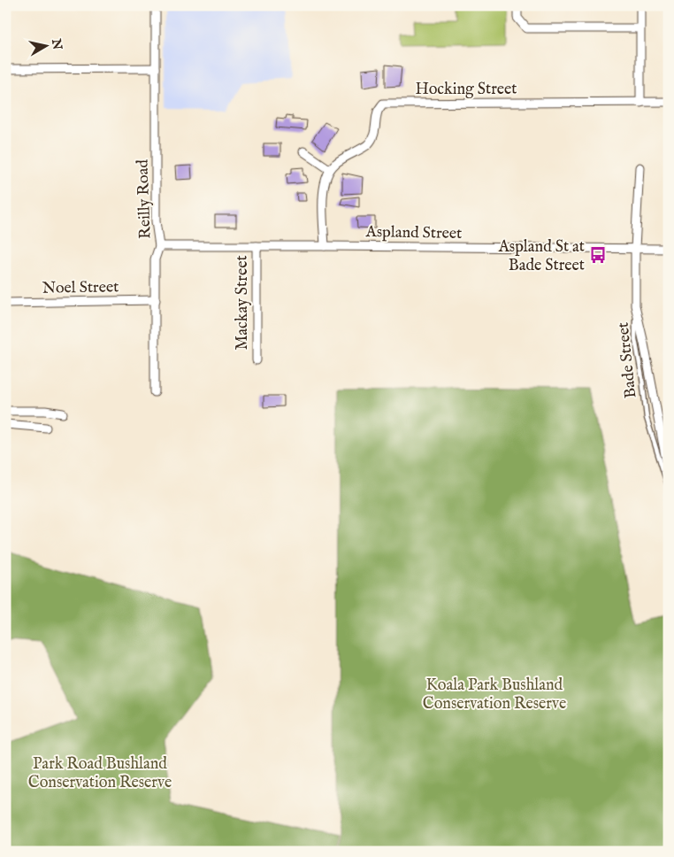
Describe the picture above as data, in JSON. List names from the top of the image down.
{
  "streets": {
    "street": [
      "Hocking Street",
      "Reilly Road",
      "Aspland Street",
      "Noel Street",
      "Mackay Street",
      "Bade Street"
    ]
  },
  "crossings": [
    ["Reilly Road", "Aspland Street"],
    ["Reilly Road", "Noel Street"],
    ["Aspland Street", "Mackay Street"],
    ["Aspland Street", "Bade Street"]
  ],
  "parks": ["Koala Park Bushland Conservation Reserve", "Park Road Bushland Conservation Reserve"],
  "places": {
    "bus stop": ["Aspland St at Bade Street"]
  },
  "north": "right"
}
